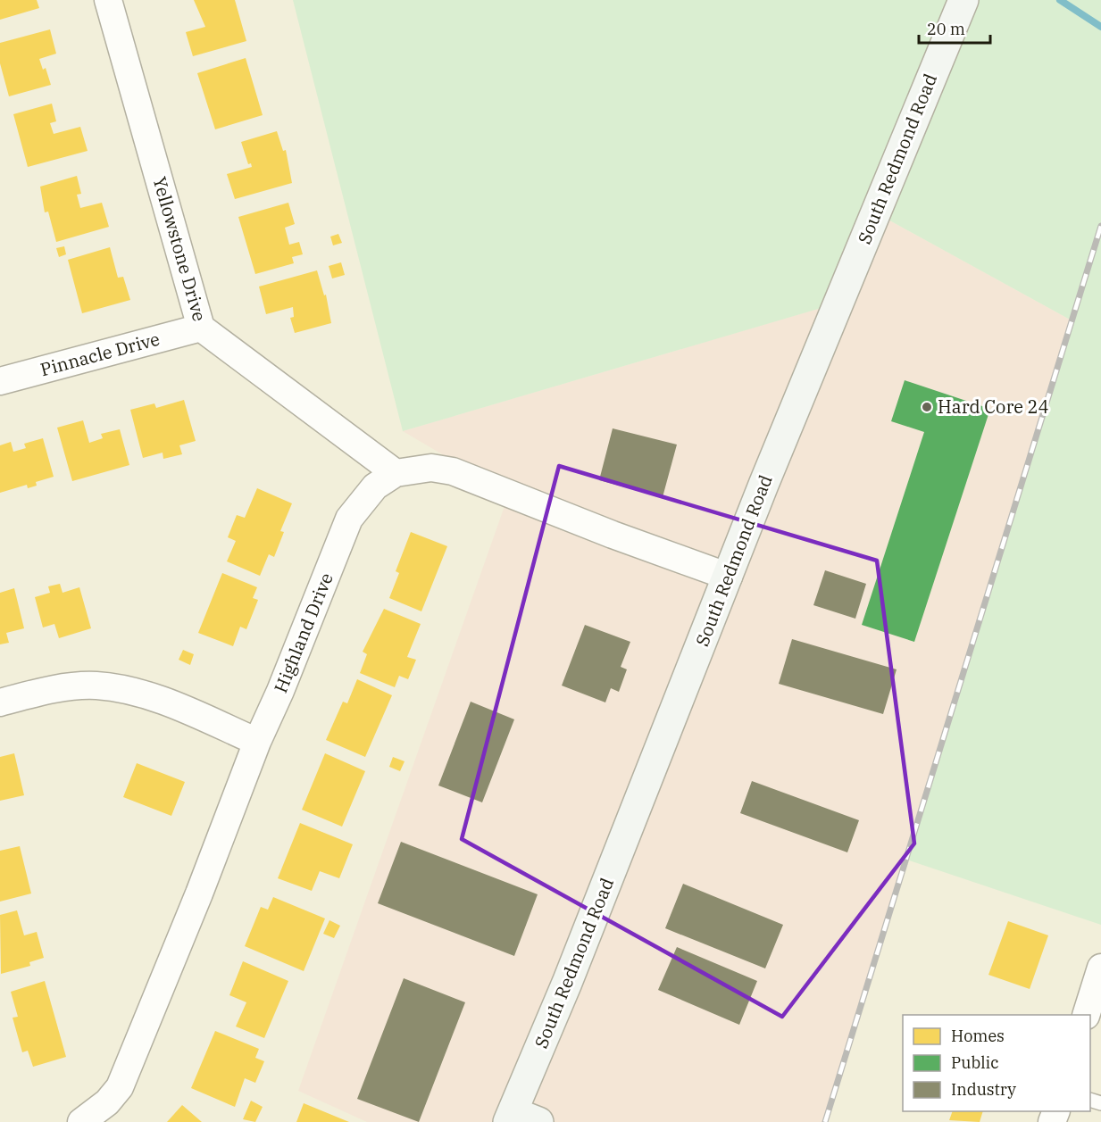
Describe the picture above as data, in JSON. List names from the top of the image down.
{
  "streets": {
    "street": [
      "South Redmond Road",
      "Yellowstone Drive",
      "Pinnacle Drive",
      "Highland Drive"
    ]
  },
  "crossings": [
    ["South Redmond Road", "Highland Drive"],
    ["Yellowstone Drive", "Pinnacle Drive"],
    ["Yellowstone Drive", "Highland Drive"]
  ],
  "places": ["Hard Core 24"],
  "legend": ["Homes", "Public", "Industry"],
  "scale_bar": "20 m"
}
